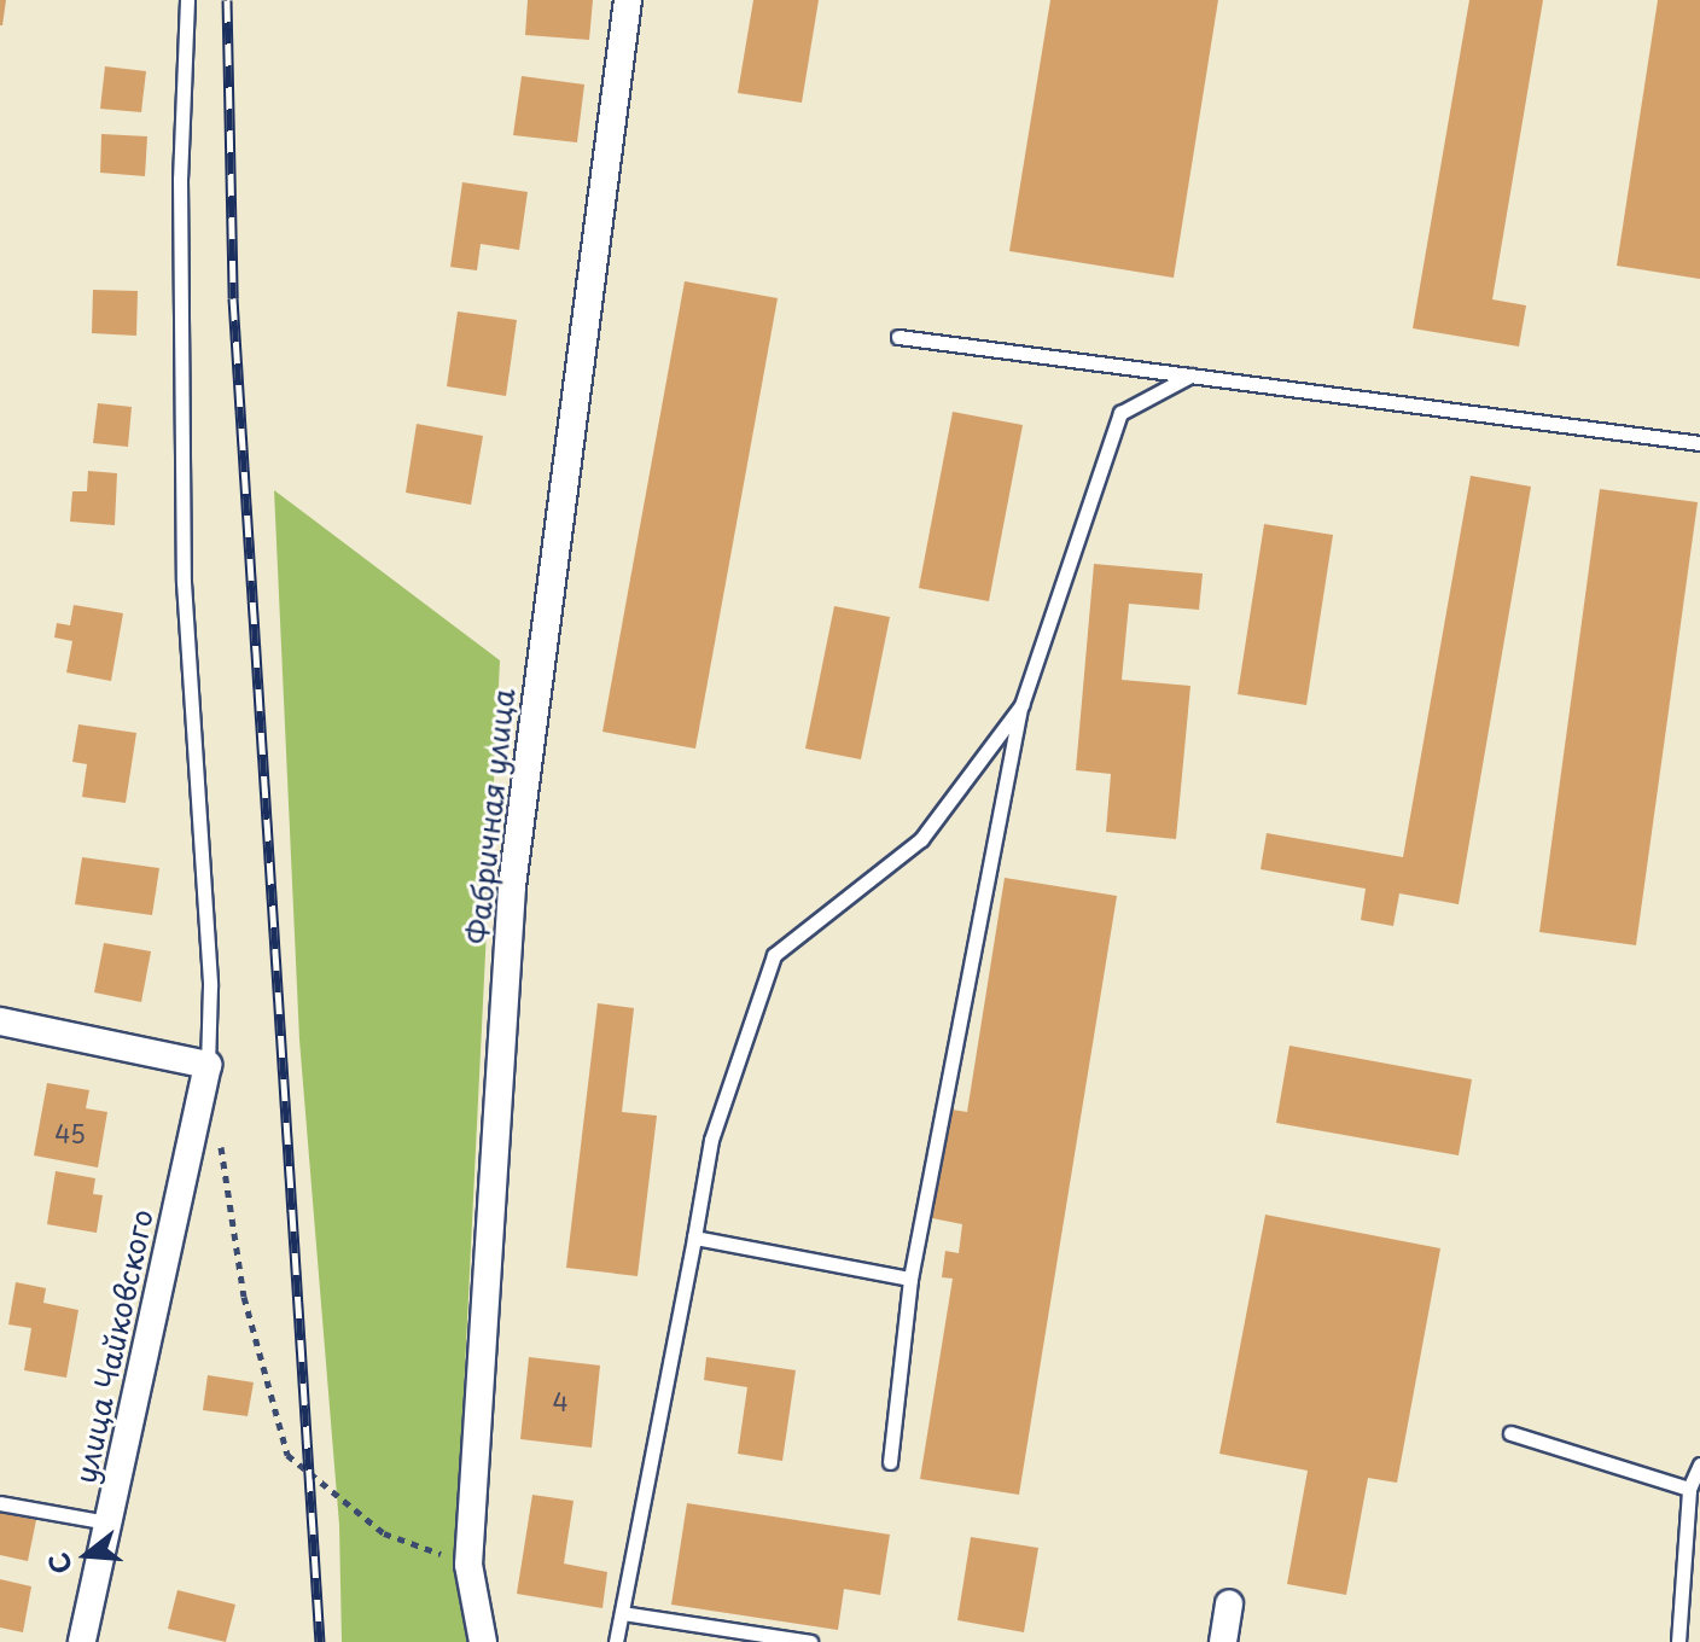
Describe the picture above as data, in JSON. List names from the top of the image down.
{
  "streets": {
    "street": ["Фабричная улица", "улица Чайковского"]
  },
  "house_numbers": ["45", "4"],
  "north": "left"
}
